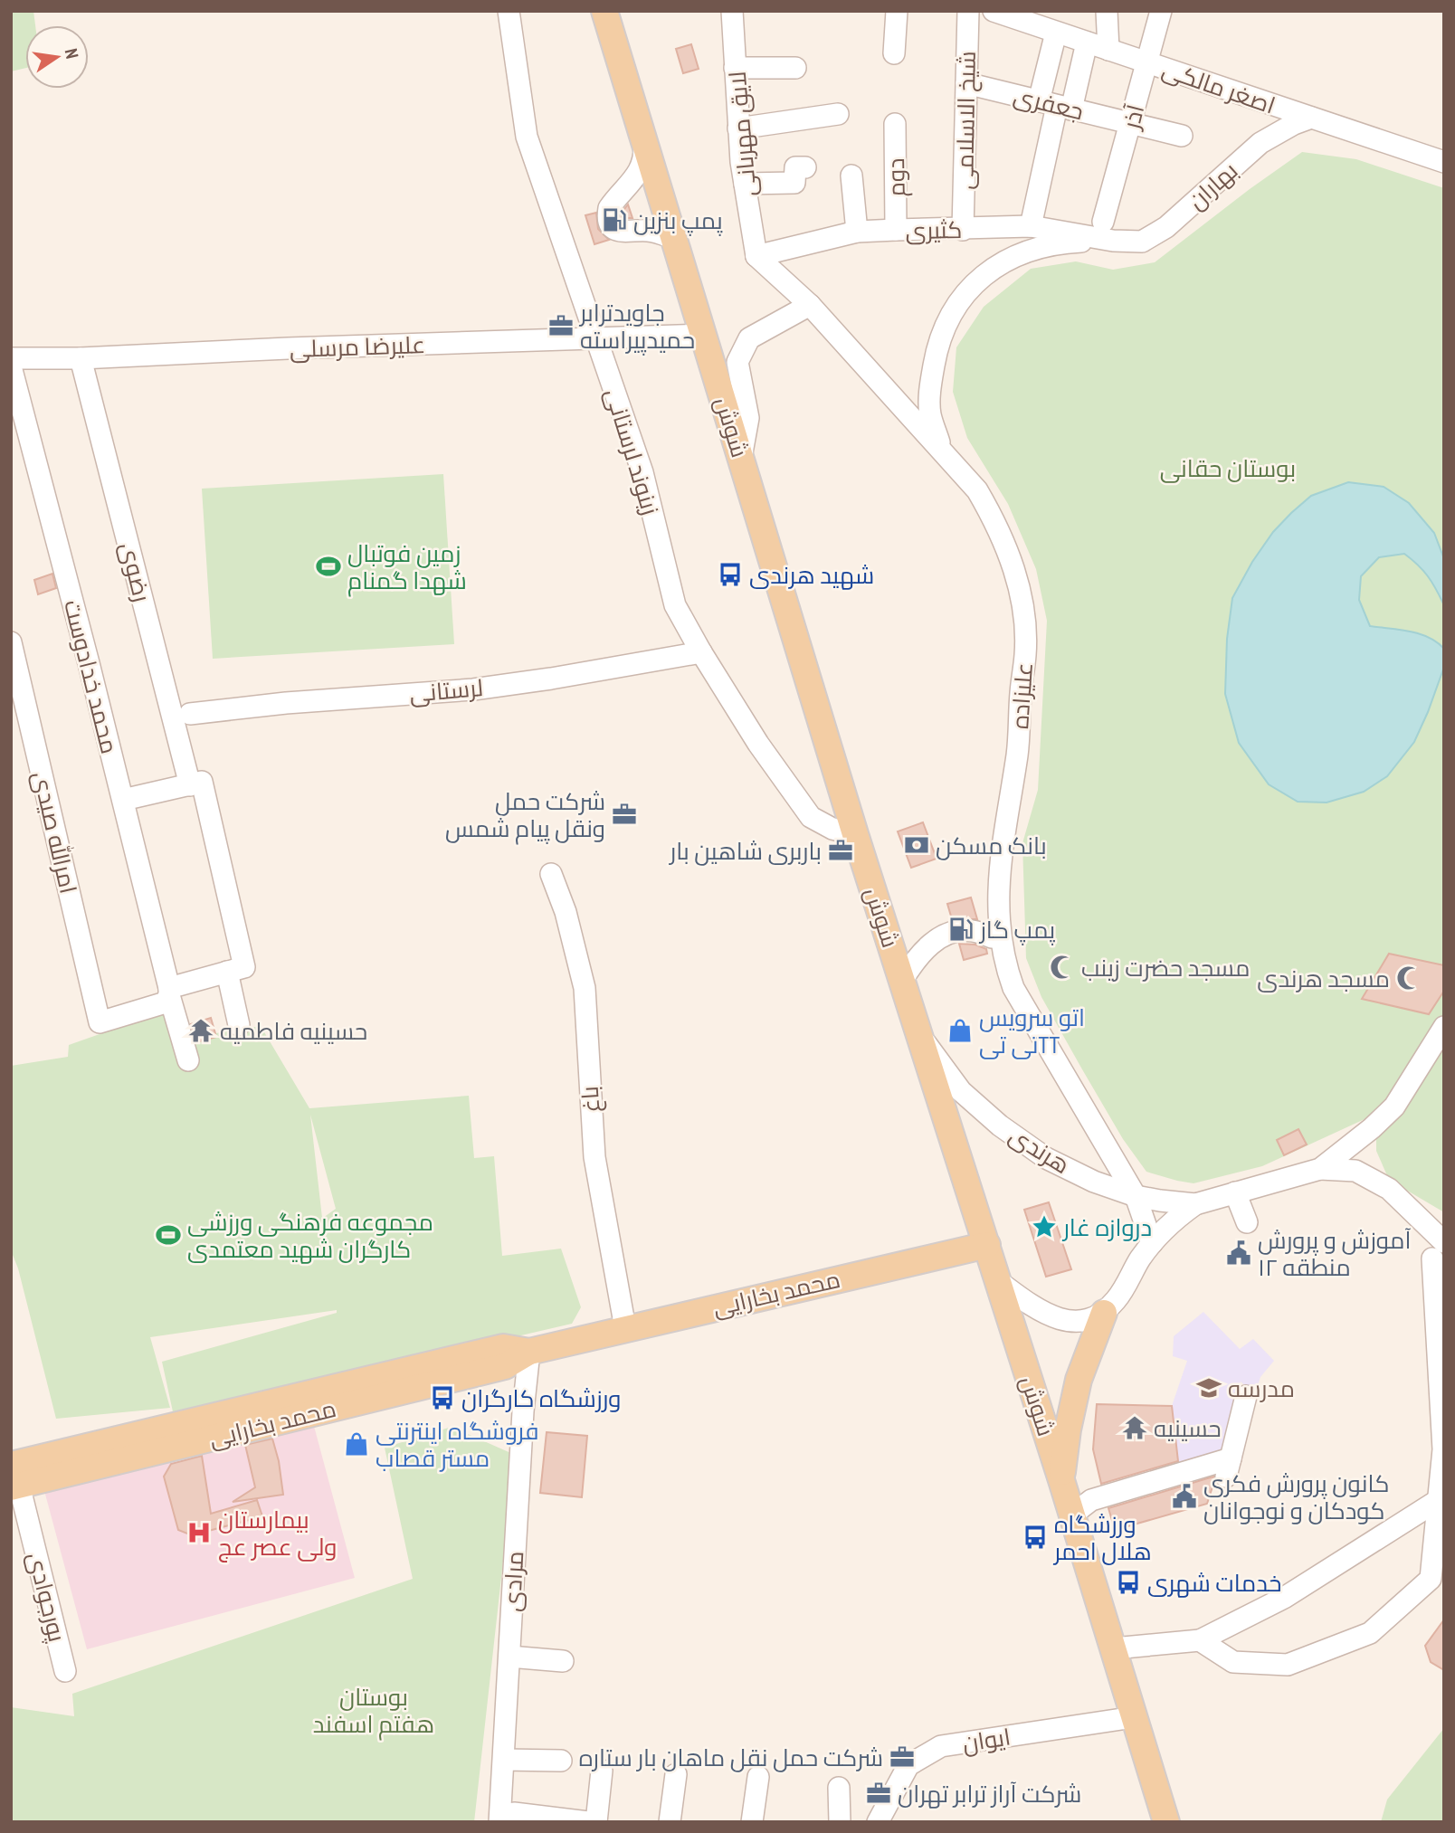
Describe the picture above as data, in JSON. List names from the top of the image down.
{
  "streets": {
    "main road": ["شوش", "محمد بخارایی"],
    "street": [
      "اصغر مالکی",
      "جعفری",
      "آذر",
      "شیخ الاسلامی",
      "لایق مهربانی",
      "دوم",
      "بهاران",
      "کثیری",
      "علیرضا مرسلی",
      "زینوند لرستانی",
      "رضوی",
      "محمد خدادوست",
      "لرستانی",
      "علیزاده",
      "امرالله صیدی",
      "باغ",
      "هرندی",
      "مرادی",
      "پورجوادی",
      "ایوان"
    ]
  },
  "crossings": [
    ["اصغر مالکی", "آذر"],
    ["اصغر مالکی", "بهاران"],
    ["جعفری", "آذر"],
    ["جعفری", "شیخ الاسلامی"],
    ["شیخ الاسلامی", "کثیری"],
    ["لایق مهربانی", "کثیری"],
    ["لایق مهربانی", "علیزاده"],
    ["دوم", "کثیری"],
    ["بهاران", "کثیری"],
    ["کثیری", "علیزاده"],
    ["علیرضا مرسلی", "شوش"],
    ["علیرضا مرسلی", "زینوند لرستانی"],
    ["علیرضا مرسلی", "رضوی"],
    ["شوش", "زینوند لرستانی"],
    ["شوش", "هرندی"],
    ["شوش", "محمد بخارایی"],
    ["شوش", "ایوان"],
    ["زینوند لرستانی", "لرستانی"],
    ["محمد خدادوست", "امرالله صیدی"],
    ["علیزاده", "هرندی"],
    ["باغ", "محمد بخارایی"],
    ["محمد بخارایی", "مرادی"],
    ["محمد بخارایی", "پورجوادی"]
  ],
  "parks": ["بوستان حقانی", "بوستان هفتم اسفند"],
  "places": {
    "fuel station": ["پمپ بنزین", "پمپ گاز"],
    "office": [
      "جاویدترابر حمیدپیراسته",
      "شرکت حمل ونقل پیام شمس",
      "باربری شاهین بار",
      "شرکت حمل نقل ماهان بار ستاره",
      "شرکت آراز ترابر تهران"
    ],
    "sports": ["زمین فوتبال شهدا گمنام", "مجموعه فرهنگی ورزشی کارگران شهید معتمدی"],
    "bus stop": [
      "شهید هرندی",
      "ورزشگاه کارگران",
      "ورزشگاه هلال احمر",
      "خدمات شهری"
    ],
    "bank": ["بانک مسکن"],
    "mosque": ["مسجد حضرت زینب", "مسجد هرندی"],
    "temple": ["حسینیه فاطمیه", "حسینیه"],
    "shop": ["اتو سرویس تی تیTT", "فروشگاه اینترنتی مستر قصاب"],
    "place": ["دروازه غار"],
    "public building": ["آموزش و پرورش منطقه ۱۲", "کانون پرورش فکری کودکان و نوجوانان"],
    "school or university": ["مدرسه"],
    "hospital": ["بیمارستان ولی عصر عج"]
  },
  "north": "right"
}
